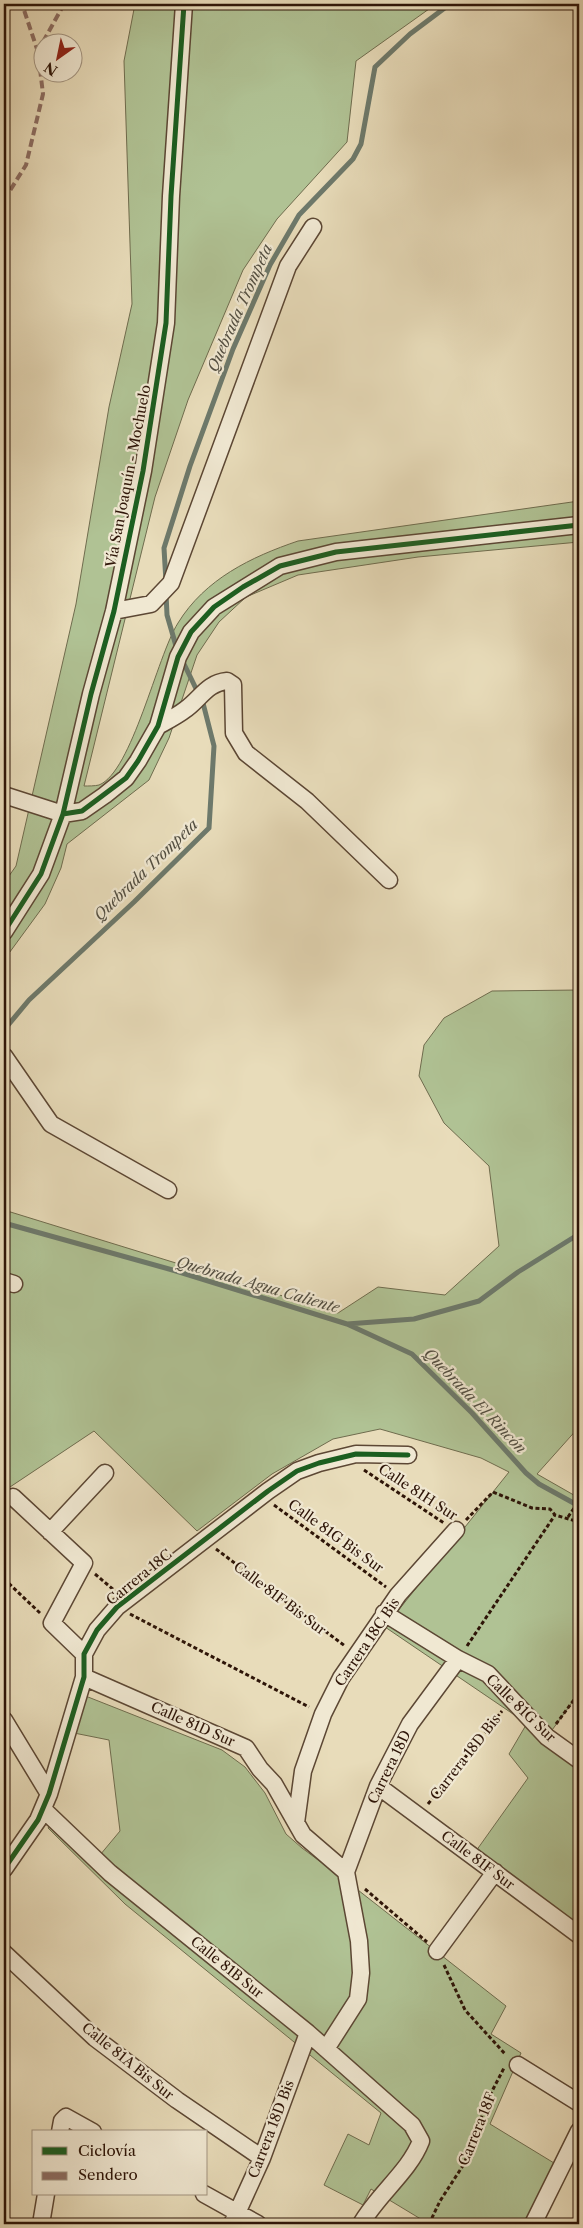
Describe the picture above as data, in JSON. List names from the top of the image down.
{
  "streets": {
    "street": [
      "Vía San Joaquín - Mochuelo",
      "Carrera 18C",
      "Carrera 18C Bis",
      "Calle 81G Sur",
      "Calle 81D Sur",
      "Carrera 18D Bis",
      "Carrera 18D",
      "Calle 81F Sur",
      "Calle 81B Sur",
      "Calle 81A Bis Sur"
    ],
    "path": ["Calle 81G Bis Sur", "Calle 81F Bis Sur", "Carrera 18F"],
    "cycle path": ["Calle 81H Sur"]
  },
  "crossings": [
    ["Calle 81H Sur", "Carrera 18C"],
    ["Calle 81H Sur", "Carrera 18C Bis"],
    ["Calle 81G Bis Sur", "Carrera 18C"],
    ["Calle 81G Bis Sur", "Carrera 18C Bis"],
    ["Carrera 18C", "Calle 81F Bis Sur"],
    ["Carrera 18C", "Calle 81D Sur"],
    ["Carrera 18C", "Calle 81B Sur"],
    ["Calle 81F Bis Sur", "Carrera 18C Bis"],
    ["Carrera 18C Bis", "Calle 81G Sur"],
    ["Carrera 18C Bis", "Calle 81D Sur"],
    ["Calle 81G Sur", "Carrera 18D Bis"],
    ["Calle 81G Sur", "Carrera 18D"],
    ["Calle 81D Sur", "Carrera 18D"],
    ["Carrera 18D Bis", "Calle 81F Sur"],
    ["Carrera 18D Bis", "Calle 81B Sur"],
    ["Carrera 18D Bis", "Calle 81A Bis Sur"],
    ["Carrera 18D", "Calle 81F Sur"]
  ],
  "water": ["Quebrada Trompeta", "Quebrada Agua Caliente", "Quebrada El Rincón"],
  "legend": ["Ciclovía", "Sendero"],
  "north": "bottom left"
}
